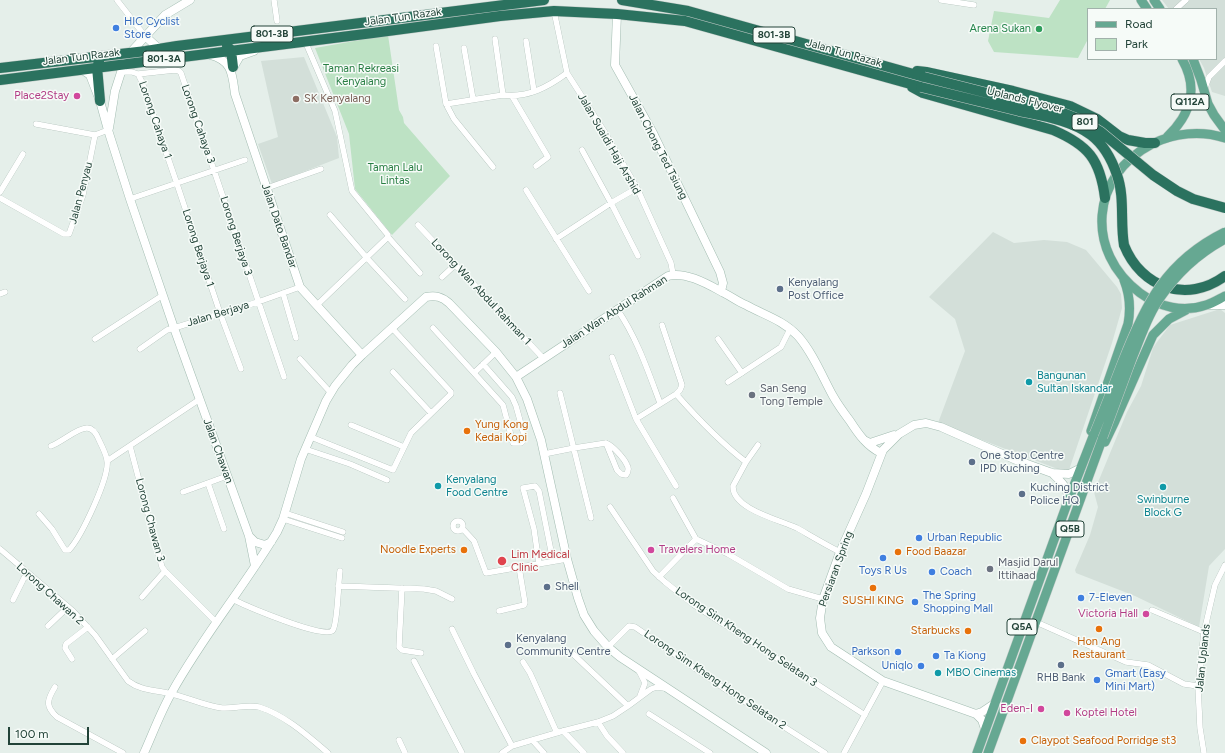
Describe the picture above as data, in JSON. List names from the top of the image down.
{
  "streets": {
    "highway": [
      "Jalan Tun Razak",
      "801-3B",
      "801-3A",
      "Uplands Flyover",
      "801"
    ],
    "main road": ["Q112A", "Q5B", "Q5A"],
    "street": [
      "Lorong Cahaya 1",
      "Lorong Cahaya 3",
      "Jalan Suaidi Haji Arshid",
      "Jalan Chong Ted Tsiung",
      "Jalan Penyau",
      "Jalan Dato Bandar",
      "Lorong Berjaya 3",
      "Lorong Berjaya 1",
      "Lorong Wan Abdul Rahman 1",
      "Jalan Wan Abdul Rahman",
      "Jalan Berjaya",
      "Jalan Chawan",
      "Lorong Chawan 3",
      "Persiaran Spring",
      "Lorong Chawan 2",
      "Lorong Sim Kheng Hong Selatan 3",
      "Jalan Uplands",
      "Lorong Sim Kheng Hong Selatan 2"
    ]
  },
  "crossings": [
    ["Jalan Tun Razak", "Uplands Flyover"],
    ["Jalan Tun Razak", "Lorong Cahaya 1"],
    ["Jalan Tun Razak", "Jalan Suaidi Haji Arshid"],
    ["Jalan Tun Razak", "Jalan Chong Ted Tsiung"],
    ["Lorong Cahaya 1", "Lorong Cahaya 3"],
    ["Lorong Cahaya 1", "Lorong Berjaya 1"],
    ["Lorong Cahaya 3", "Lorong Berjaya 3"],
    ["Jalan Suaidi Haji Arshid", "Jalan Wan Abdul Rahman"],
    ["Jalan Chong Ted Tsiung", "Jalan Wan Abdul Rahman"],
    ["Jalan Dato Bandar", "Jalan Berjaya"],
    ["Lorong Berjaya 3", "Jalan Berjaya"],
    ["Lorong Berjaya 1", "Jalan Berjaya"],
    ["Lorong Wan Abdul Rahman 1", "Jalan Wan Abdul Rahman"],
    ["Jalan Wan Abdul Rahman", "Persiaran Spring"],
    ["Jalan Berjaya", "Jalan Chawan"],
    ["Q5B", "Q5A"]
  ],
  "parks": ["Taman Rekreasi Kenyalang", "Taman Lalu Lintas"],
  "places": [
    "HIC Cyclist Store",
    "Arena Sukan",
    "Place2Stay",
    "SK Kenyalang",
    "Kenyalang Post Office",
    "Bangunan Sultan Iskandar",
    "San Seng Tong Temple",
    "Yung Kong Kedai Kopi",
    "One Stop Centre IPD Kuching",
    "Kenyalang Food Centre",
    "Swinburne Block G",
    "Kuching District Police HQ",
    "Urban Republic",
    "Noodle Experts",
    "Travelers Home",
    "Food Baazar",
    "Toys R Us",
    "Lim Medical Clinic",
    "Masjid Darul Ittihaad",
    "Coach",
    "Shell",
    "SUSHI KING",
    "7-Eleven",
    "The Spring Shopping Mall",
    "Victoria Hall",
    "Hon Ang Restaurant",
    "Starbucks",
    "Kenyalang Community Centre",
    "Parkson",
    "Ta Kiong",
    "RHB Bank",
    "Uniqlo",
    "MBO Cinemas",
    "Gmart (Easy Mini Mart)",
    "Eden-I",
    "Koptel Hotel",
    "Claypot Seafood Porridge st3"
  ],
  "legend": ["Road", "Park"],
  "scale_bar": "100 m"
}
